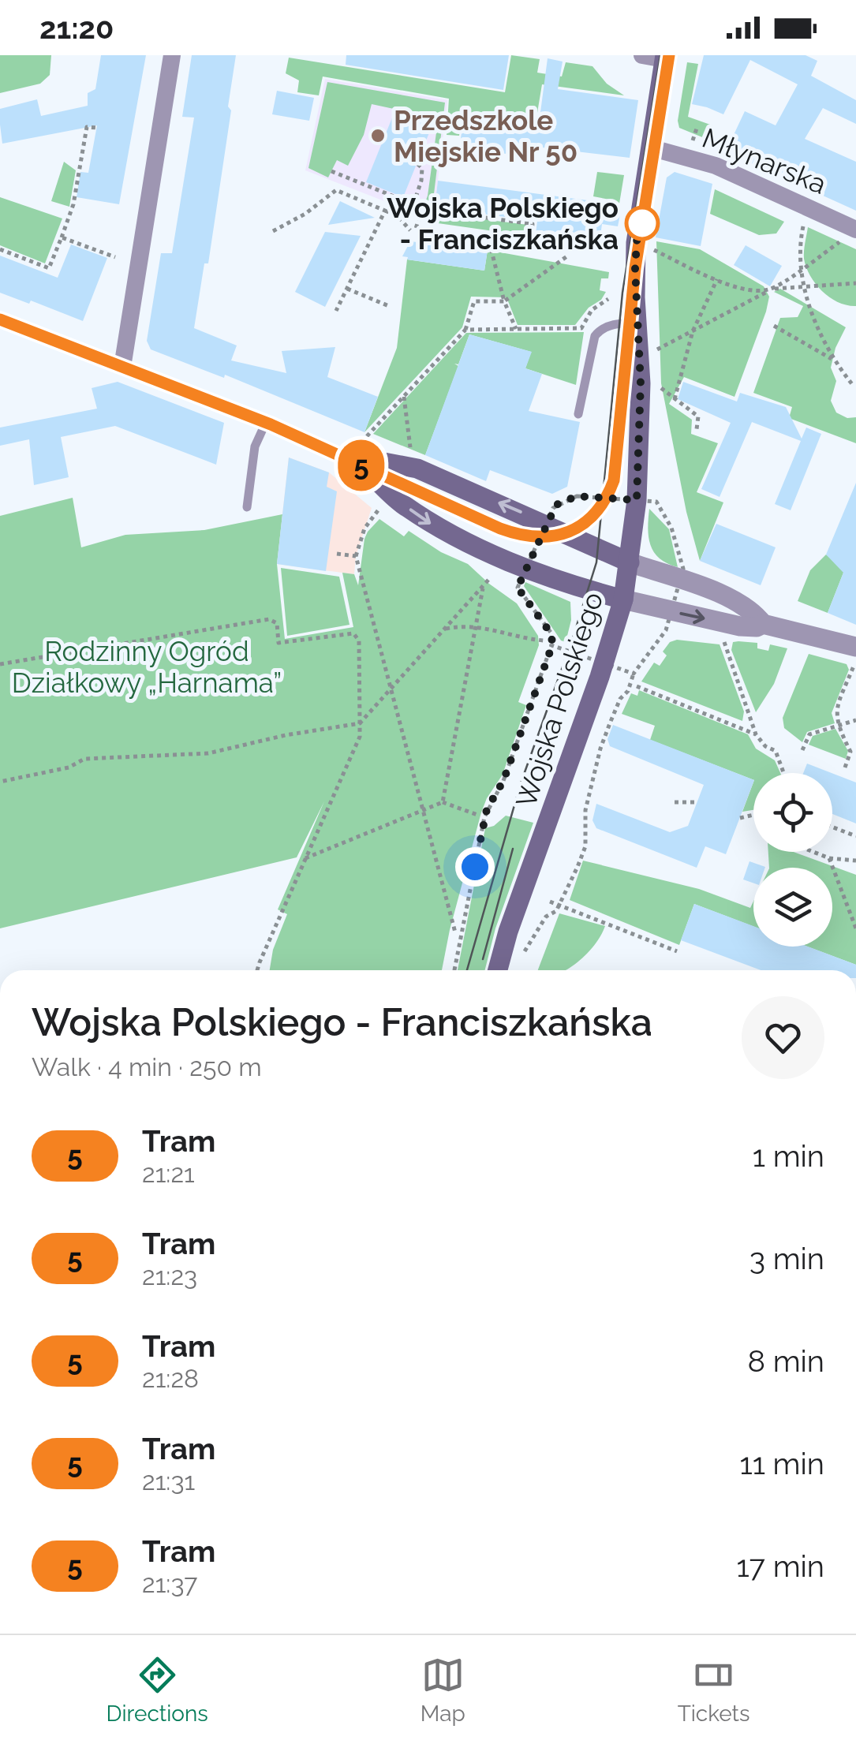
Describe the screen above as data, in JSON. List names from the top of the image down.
{
  "streets": {
    "main road": ["Wojska Polskiego"],
    "street": ["Młynarska"]
  },
  "crossings": [
    ["Młynarska", "Wojska Polskiego"]
  ],
  "parks": ["Rodzinny Ogród Działkowy „Harnama”"],
  "places": ["Przedszkole Miejskie Nr 50", "Wojska Polskiego - Franciszkańska"],
  "lines": ["tram line 5"],
  "page": {
    "status": "21:20",
    "on_map": "5",
    "heading": ["Wojska Polskiego - Franciszkańska", "Walk · 4 min · 250 m"],
    "list": [
      {
        "mark": "5",
        "name": "Tram",
        "note": "21:21",
        "value": "1 min"
      },
      {
        "mark": "5",
        "name": "Tram",
        "note": "21:23",
        "value": "3 min"
      },
      {
        "mark": "5",
        "name": "Tram",
        "note": "21:28",
        "value": "8 min"
      },
      {
        "mark": "5",
        "name": "Tram",
        "note": "21:31",
        "value": "11 min"
      },
      {
        "mark": "5",
        "name": "Tram",
        "note": "21:37",
        "value": "17 min"
      }
    ],
    "tabs": ["Directions", "Map", "Tickets"]
  }
}
